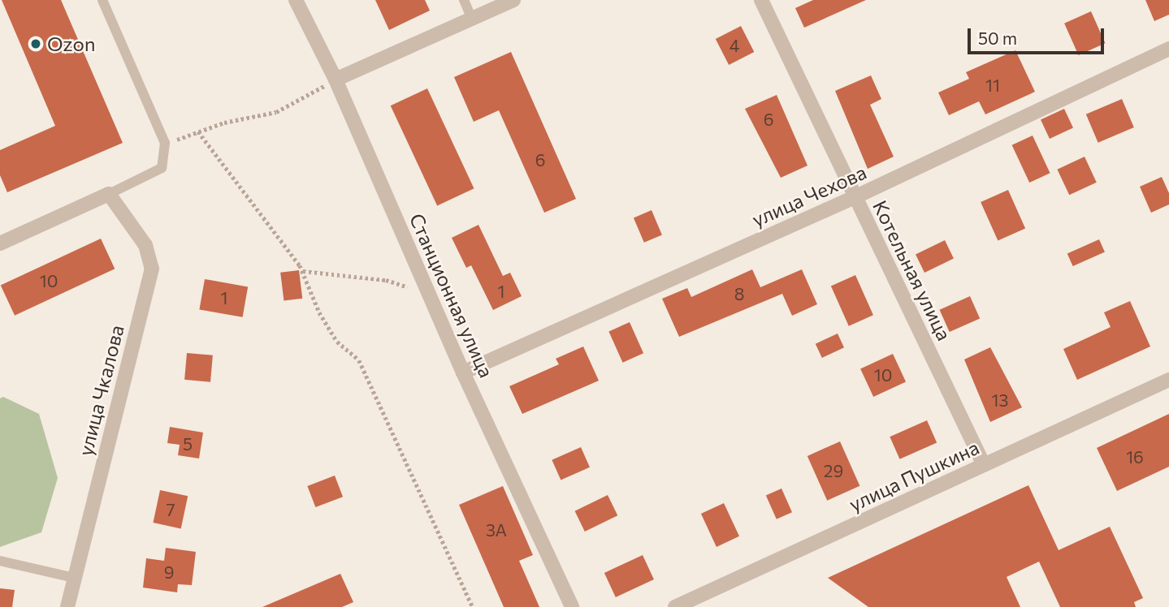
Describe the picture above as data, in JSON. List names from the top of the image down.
{
  "streets": {
    "street": [
      "улица Чехова",
      "Котельная улица",
      "Станционная улица",
      "улица Чкалова",
      "улица Пушкина"
    ]
  },
  "crossings": [
    ["улица Чехова", "Котельная улица"],
    ["улица Чехова", "Станционная улица"],
    ["Котельная улица", "улица Пушкина"]
  ],
  "places": ["Ozon"],
  "house_numbers": [
    "4",
    "11",
    "6",
    "6",
    "10",
    "1",
    "8",
    "1",
    "10",
    "13",
    "5",
    "16",
    "29",
    "7",
    "3А",
    "9"
  ],
  "scale_bar": "50 m"
}
